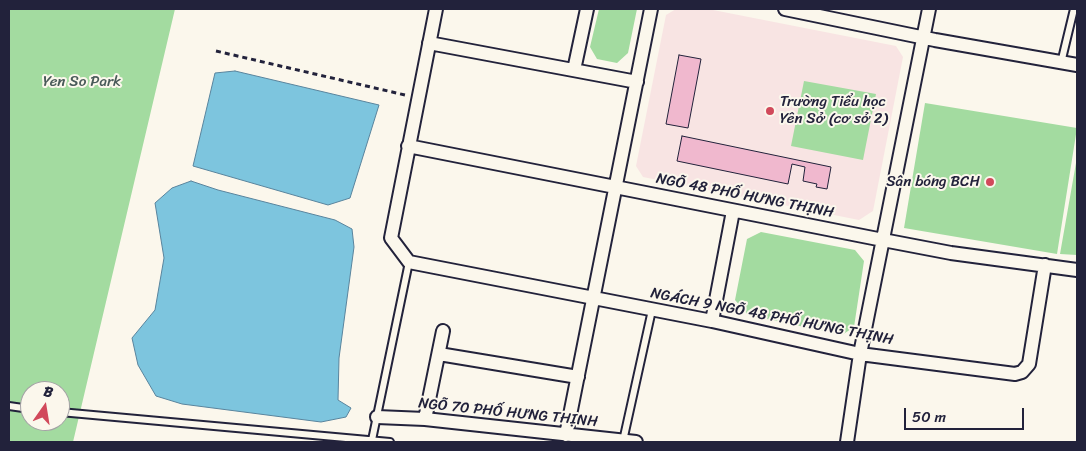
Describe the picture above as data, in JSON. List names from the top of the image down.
{
  "streets": {
    "street": ["NGÕ 48 PHỐ HƯNG THỊNH", "NGÁCH 9 NGÕ 48 PHỐ HƯNG THỊNH", "NGÕ 70 PHỐ HƯNG THỊNH"]
  },
  "crossings": [
    ["NGÕ 48 PHỐ HƯNG THỊNH", "NGÁCH 9 NGÕ 48 PHỐ HƯNG THỊNH"]
  ],
  "parks": ["Yen So Park"],
  "places": ["Trường Tiểu học Yên Sở (cơ sở 2)", "Sân bóng BCH"],
  "scale_bar": "50 m",
  "north": "top"
}
